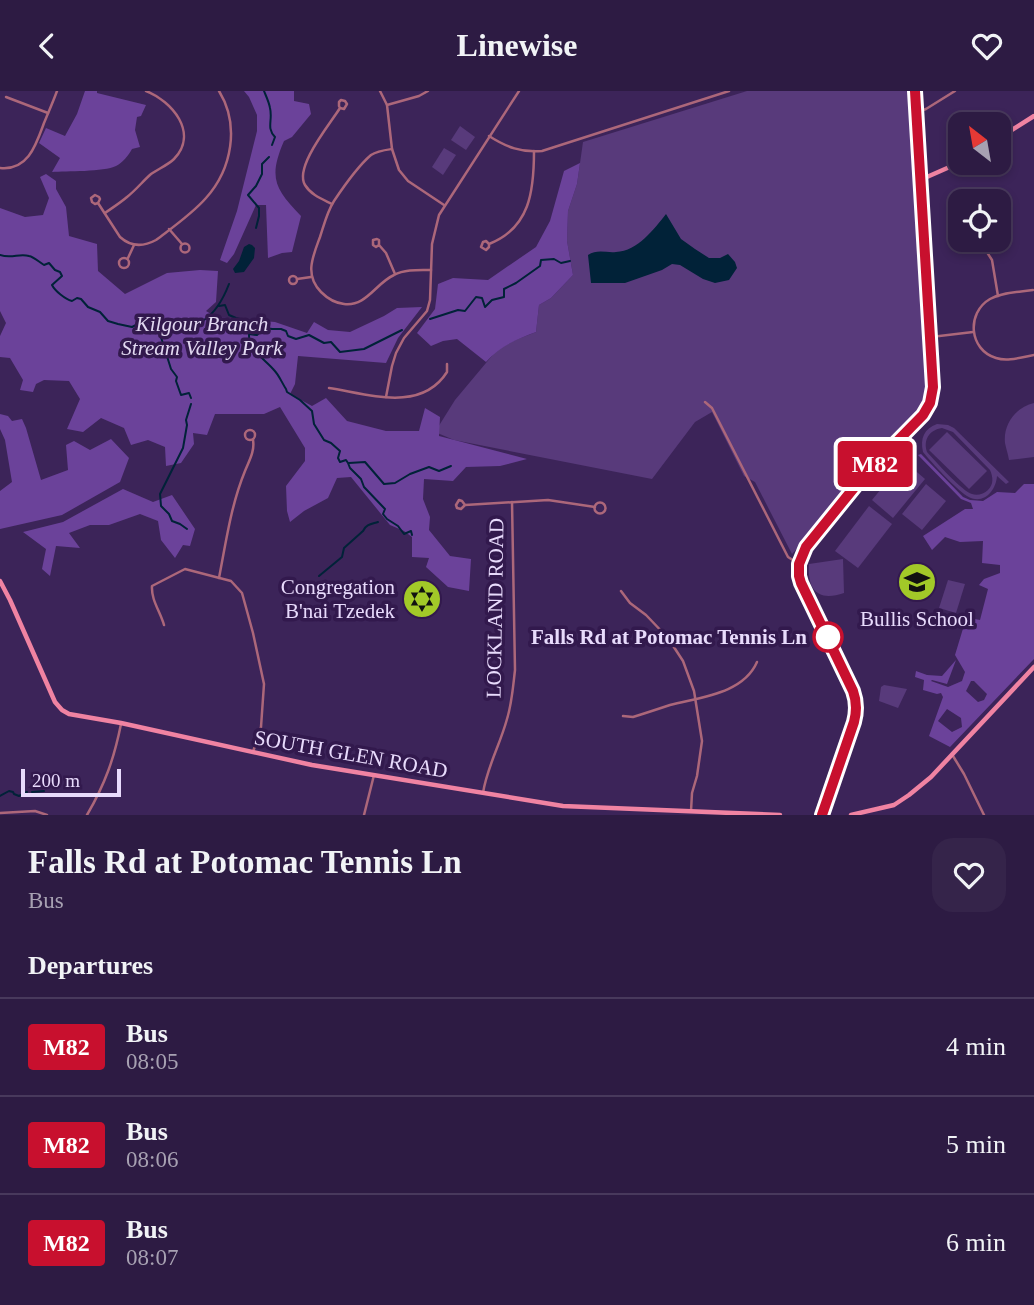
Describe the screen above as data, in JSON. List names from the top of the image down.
{
  "streets": {
    "main road": ["SOUTH GLEN ROAD"],
    "street": ["LOCKLAND ROAD"]
  },
  "crossings": [
    ["LOCKLAND ROAD", "SOUTH GLEN ROAD"]
  ],
  "parks": ["Kilgour Branch Stream Valley Park"],
  "places": {
    "school or university": ["Bullis School"],
    "synagogue": ["Congregation B'nai Tzedek"],
    "other": ["Falls Rd at Potomac Tennis Ln"]
  },
  "lines": ["bus line M82"],
  "scale_bar": "200 m",
  "north": "top left",
  "page": {
    "header": "Linewise",
    "on_map": "M82",
    "scale": "200 m",
    "heading": [
      ["Falls Rd at Potomac Tennis Ln", "Bus"],
      "Departures"
    ],
    "list": [
      {
        "mark": "M82",
        "name": "Bus",
        "note": "08:05",
        "value": "4 min"
      },
      {
        "mark": "M82",
        "name": "Bus",
        "note": "08:06",
        "value": "5 min"
      },
      {
        "mark": "M82",
        "name": "Bus",
        "note": "08:07",
        "value": "6 min"
      }
    ]
  }
}
